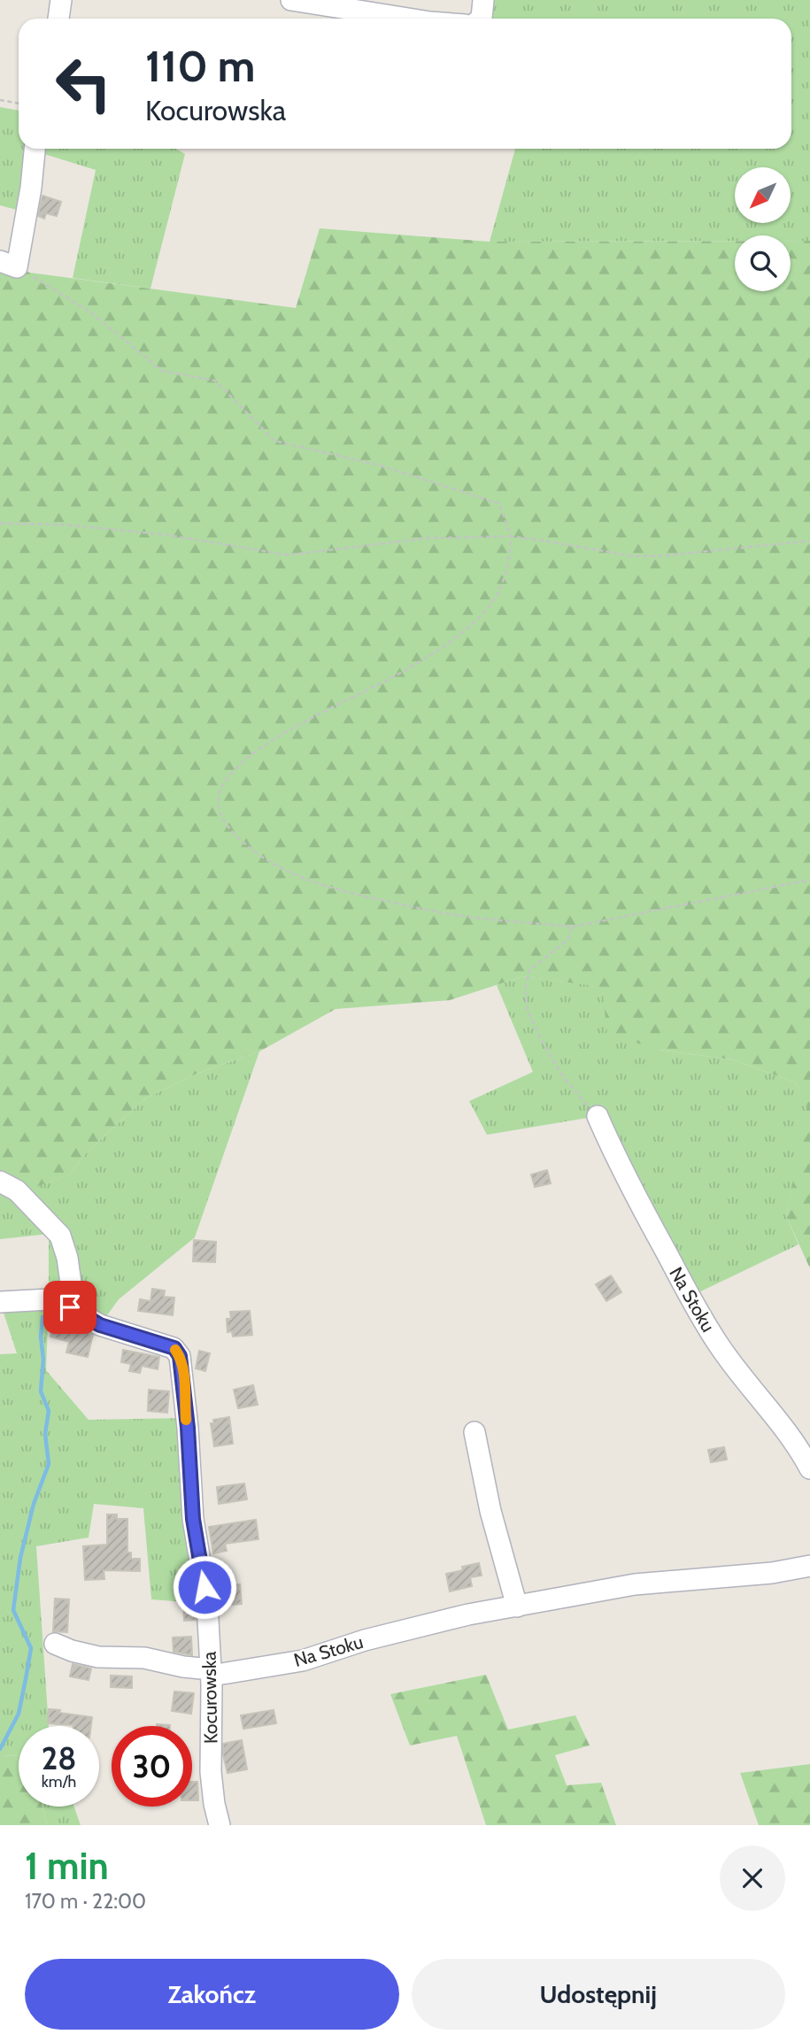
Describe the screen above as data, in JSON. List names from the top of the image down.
{
  "streets": {
    "street": ["Na Stoku", "Kocurowska"]
  },
  "crossings": [
    ["Na Stoku", "Kocurowska"]
  ],
  "north": "bottom left",
  "page": {
    "turn": ["110 m", "Kocurowska"],
    "speed": "28 km/h",
    "limit": "30",
    "heading": ["1 min", "170 m · 22:00"],
    "buttons": ["Zakończ", "Udostępnij"]
  }
}
